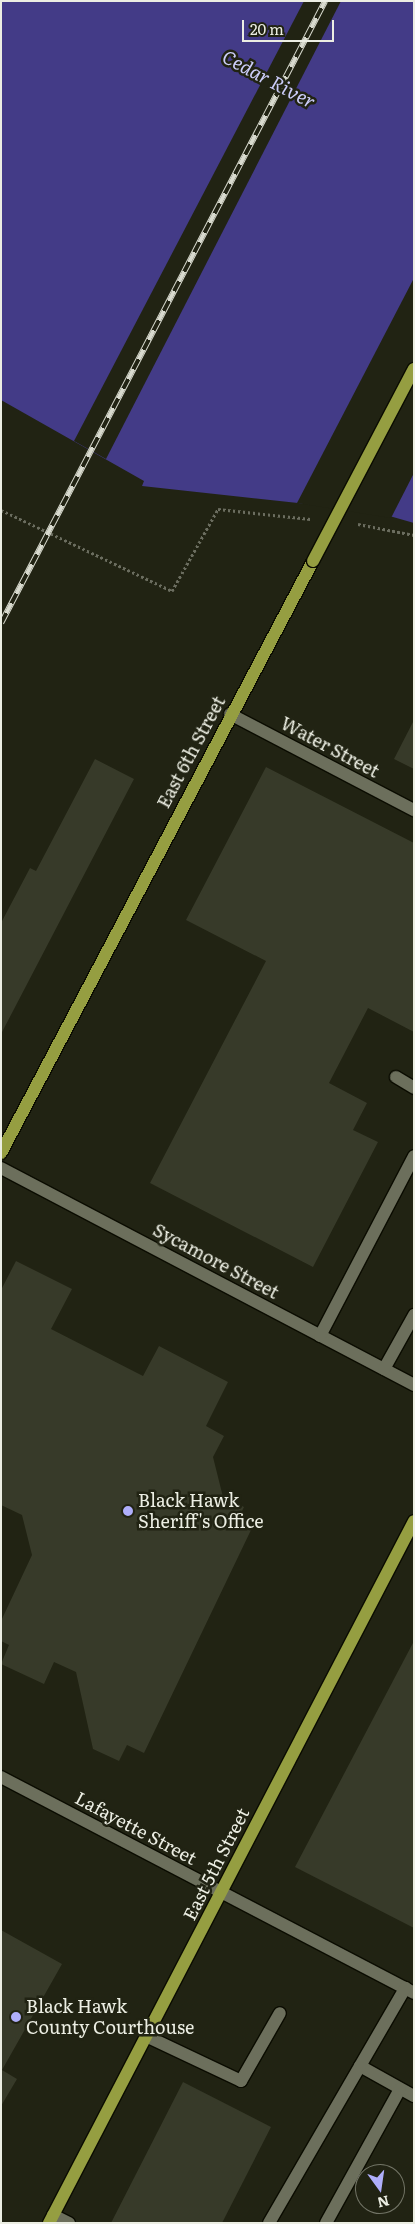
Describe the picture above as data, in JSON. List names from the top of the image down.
{
  "streets": {
    "main road": ["East 6th Street", "East 5th Street"],
    "street": ["Water Street", "Sycamore Street", "Lafayette Street"]
  },
  "crossings": [
    ["Water Street", "East 6th Street"],
    ["Lafayette Street", "East 5th Street"]
  ],
  "water": ["Cedar River"],
  "places": ["Black Hawk Sheriff's Office", "Black Hawk County Courthouse"],
  "scale_bar": "20 m",
  "north": "bottom"
}
